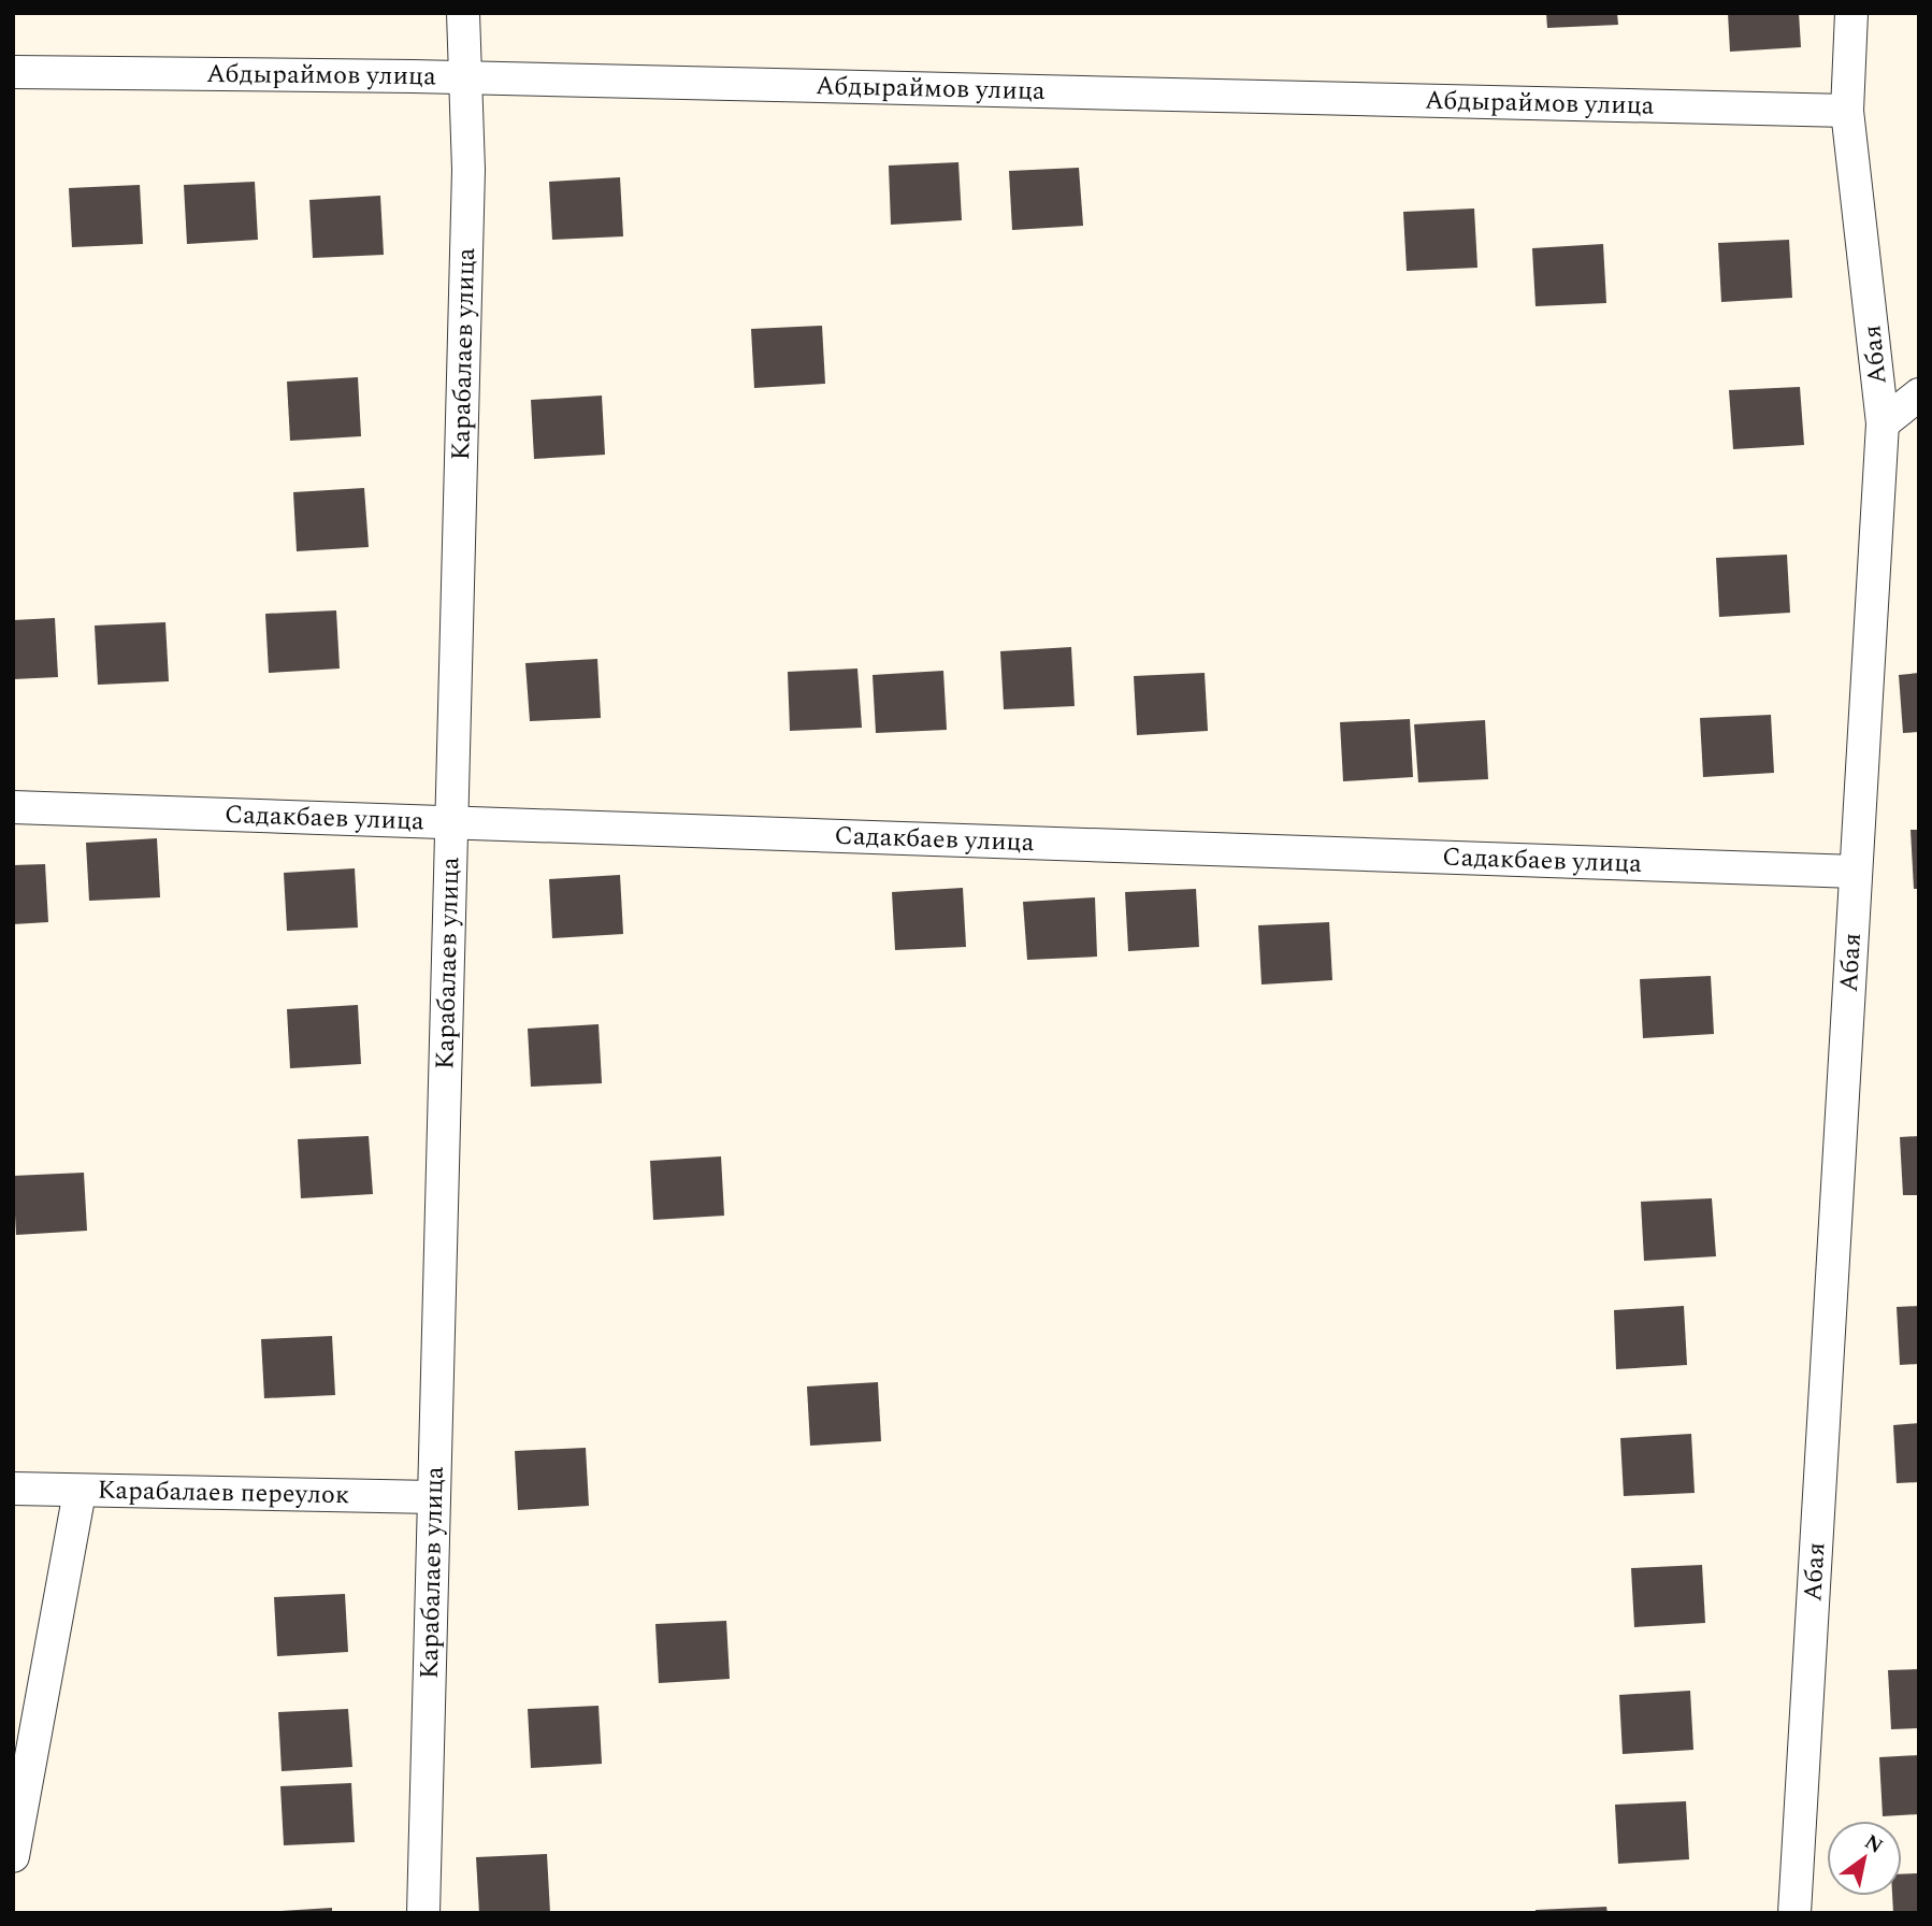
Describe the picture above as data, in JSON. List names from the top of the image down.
{
  "streets": {
    "street": [
      "Абдыраймов улица",
      "Карабалаев улица",
      "Абая",
      "Садакбаев улица",
      "Карабалаев переулок"
    ]
  },
  "crossings": [
    ["Абдыраймов улица", "Карабалаев улица"],
    ["Абдыраймов улица", "Абая"],
    ["Карабалаев улица", "Садакбаев улица"],
    ["Карабалаев улица", "Карабалаев переулок"],
    ["Абая", "Садакбаев улица"]
  ],
  "north": "top right"
}
